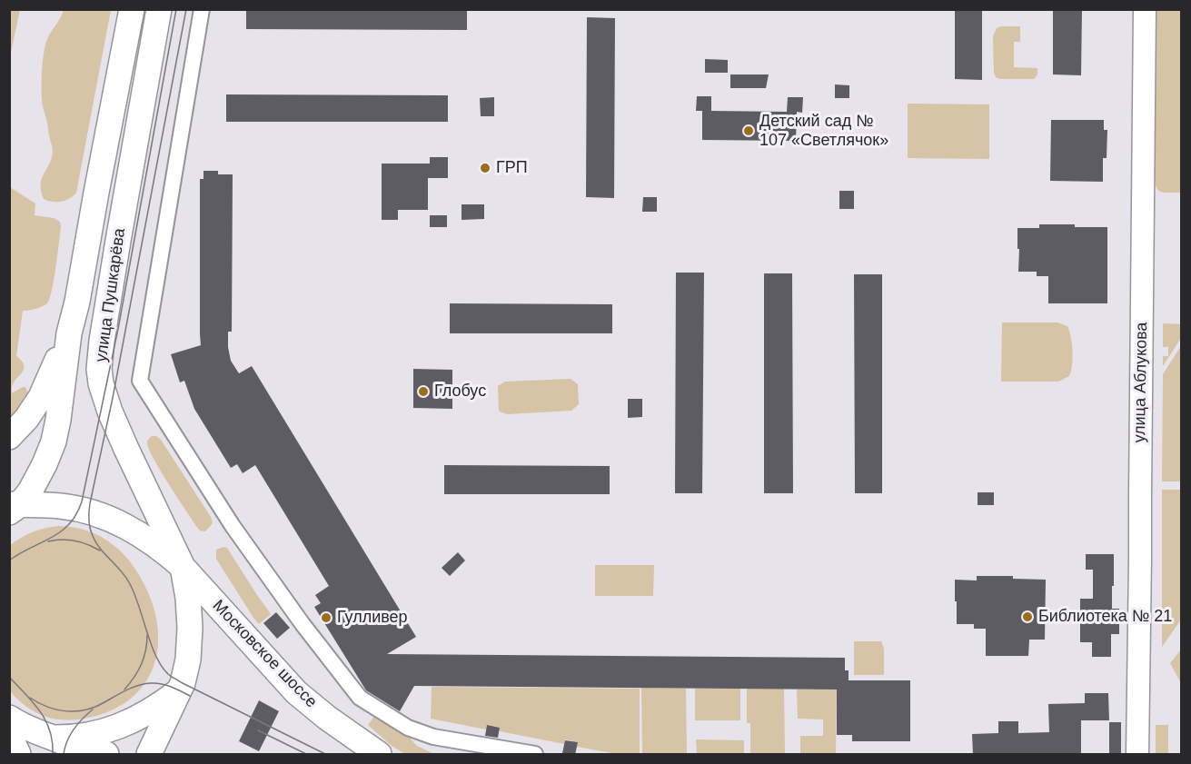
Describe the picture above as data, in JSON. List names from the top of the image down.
{
  "streets": {
    "main road": ["улица Пушкарёва", "Московское шоссе"],
    "street": ["улица Аблукова"]
  },
  "crossings": [
    ["улица Пушкарёва", "Московское шоссе"]
  ],
  "places": [
    "Детский сад № 107 «Светлячок»",
    "ГРП",
    "Глобус",
    "Библиотека № 21",
    "Гулливер"
  ]
}
